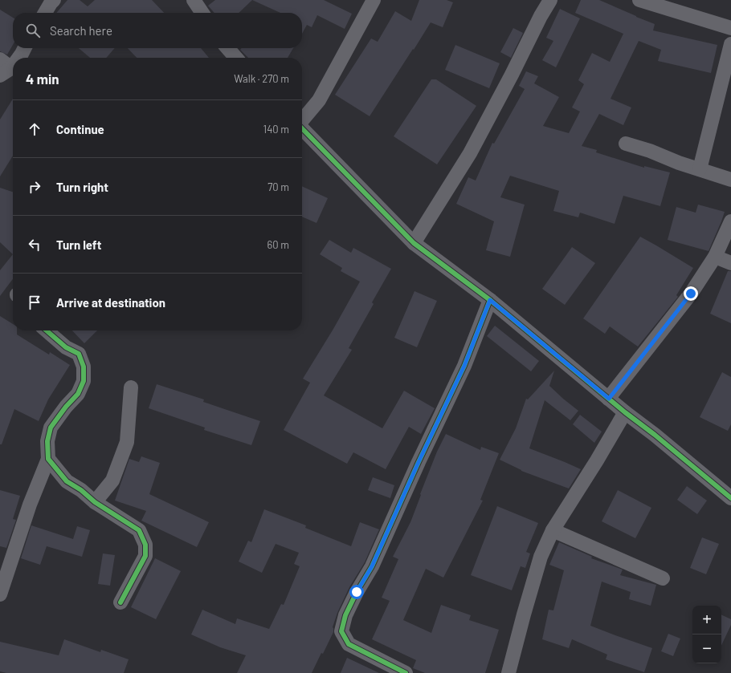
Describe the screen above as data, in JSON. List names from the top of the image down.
{
  "page": {
    "search": "Search here",
    "heading": ["4 min", "Walk · 270 m"],
    "list": [
      ["Continue", "140 m"],
      ["Turn right", "70 m"],
      ["Turn left", "60 m"],
      "Arrive at destination"
    ],
    "map_buttons": ["+", "−"]
  }
}
